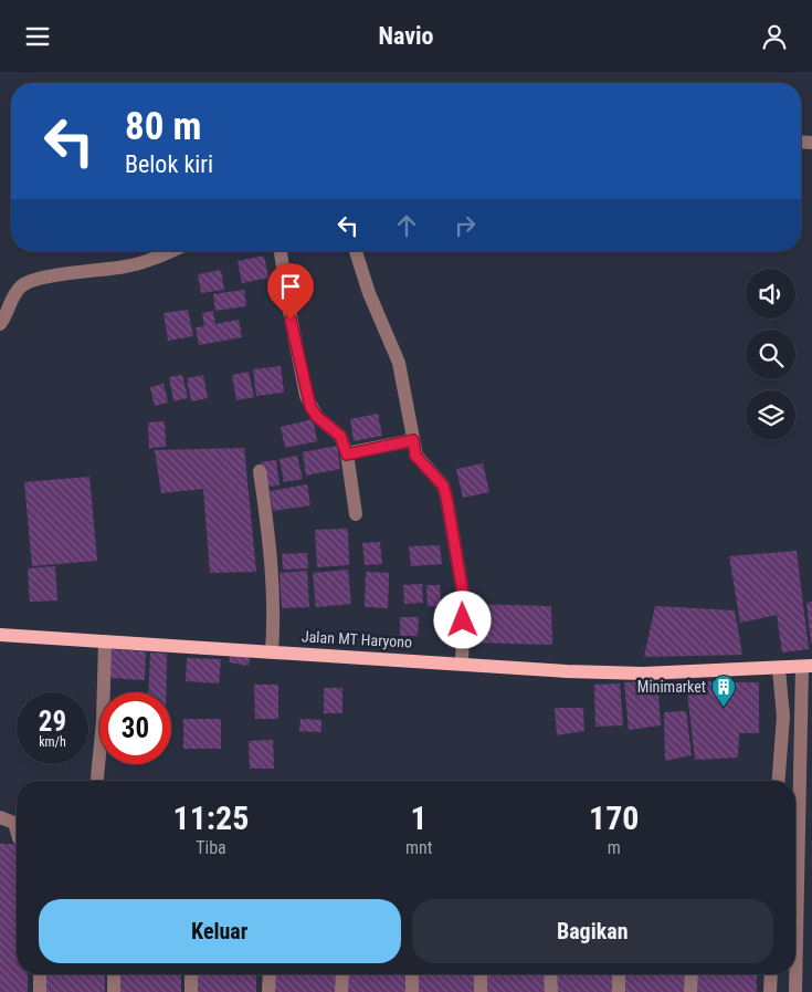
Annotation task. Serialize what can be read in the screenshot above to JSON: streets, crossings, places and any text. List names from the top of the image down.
{
  "streets": {
    "main road": ["Jalan MT Haryono"]
  },
  "places": {
    "building": ["Minimarket"]
  },
  "page": {
    "header": "Navio",
    "turn": ["80 m", "Belok kiri"],
    "speed": "29 km/h",
    "limit": "30",
    "eta": [
      "11:25",
      "Tiba",
      "1",
      "mnt",
      "170",
      "m"
    ],
    "buttons": ["Keluar", "Bagikan"]
  }
}
